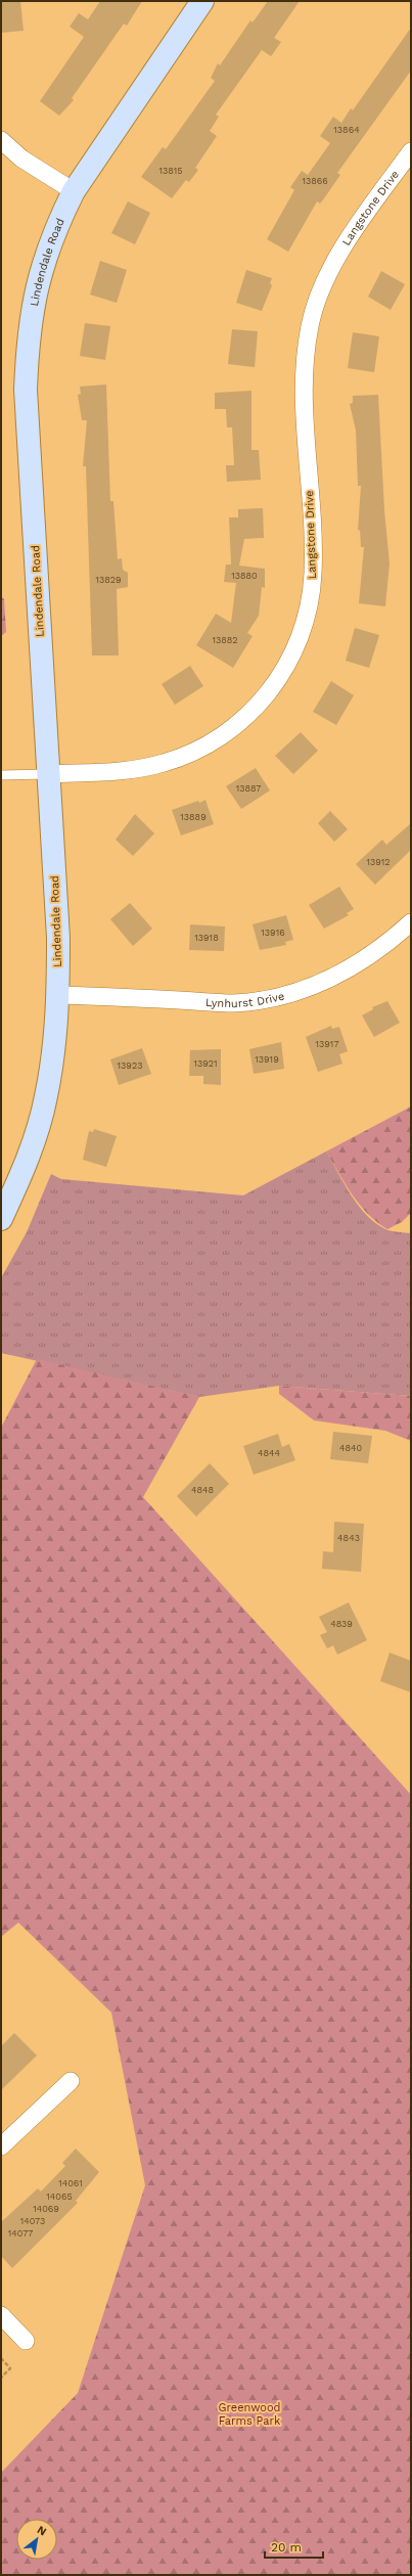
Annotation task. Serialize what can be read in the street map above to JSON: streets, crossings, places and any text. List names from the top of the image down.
{
  "streets": {
    "street": ["Langstone Drive", "Lindendale Road", "Lynhurst Drive"]
  },
  "crossings": [
    ["Langstone Drive", "Lindendale Road"],
    ["Lindendale Road", "Lynhurst Drive"]
  ],
  "parks": ["Greenwood Farms Park"],
  "house_numbers": [
    "13864",
    "13815",
    "13866",
    "13880",
    "13829",
    "13882",
    "13887",
    "13889",
    "13912",
    "13916",
    "13918",
    "13917",
    "13919",
    "13921",
    "13923",
    "4840",
    "4844",
    "4848",
    "4843",
    "4839",
    "14061",
    "14065",
    "14069",
    "14073",
    "14077"
  ],
  "scale_bar": "20 m",
  "north": "top right"
}
